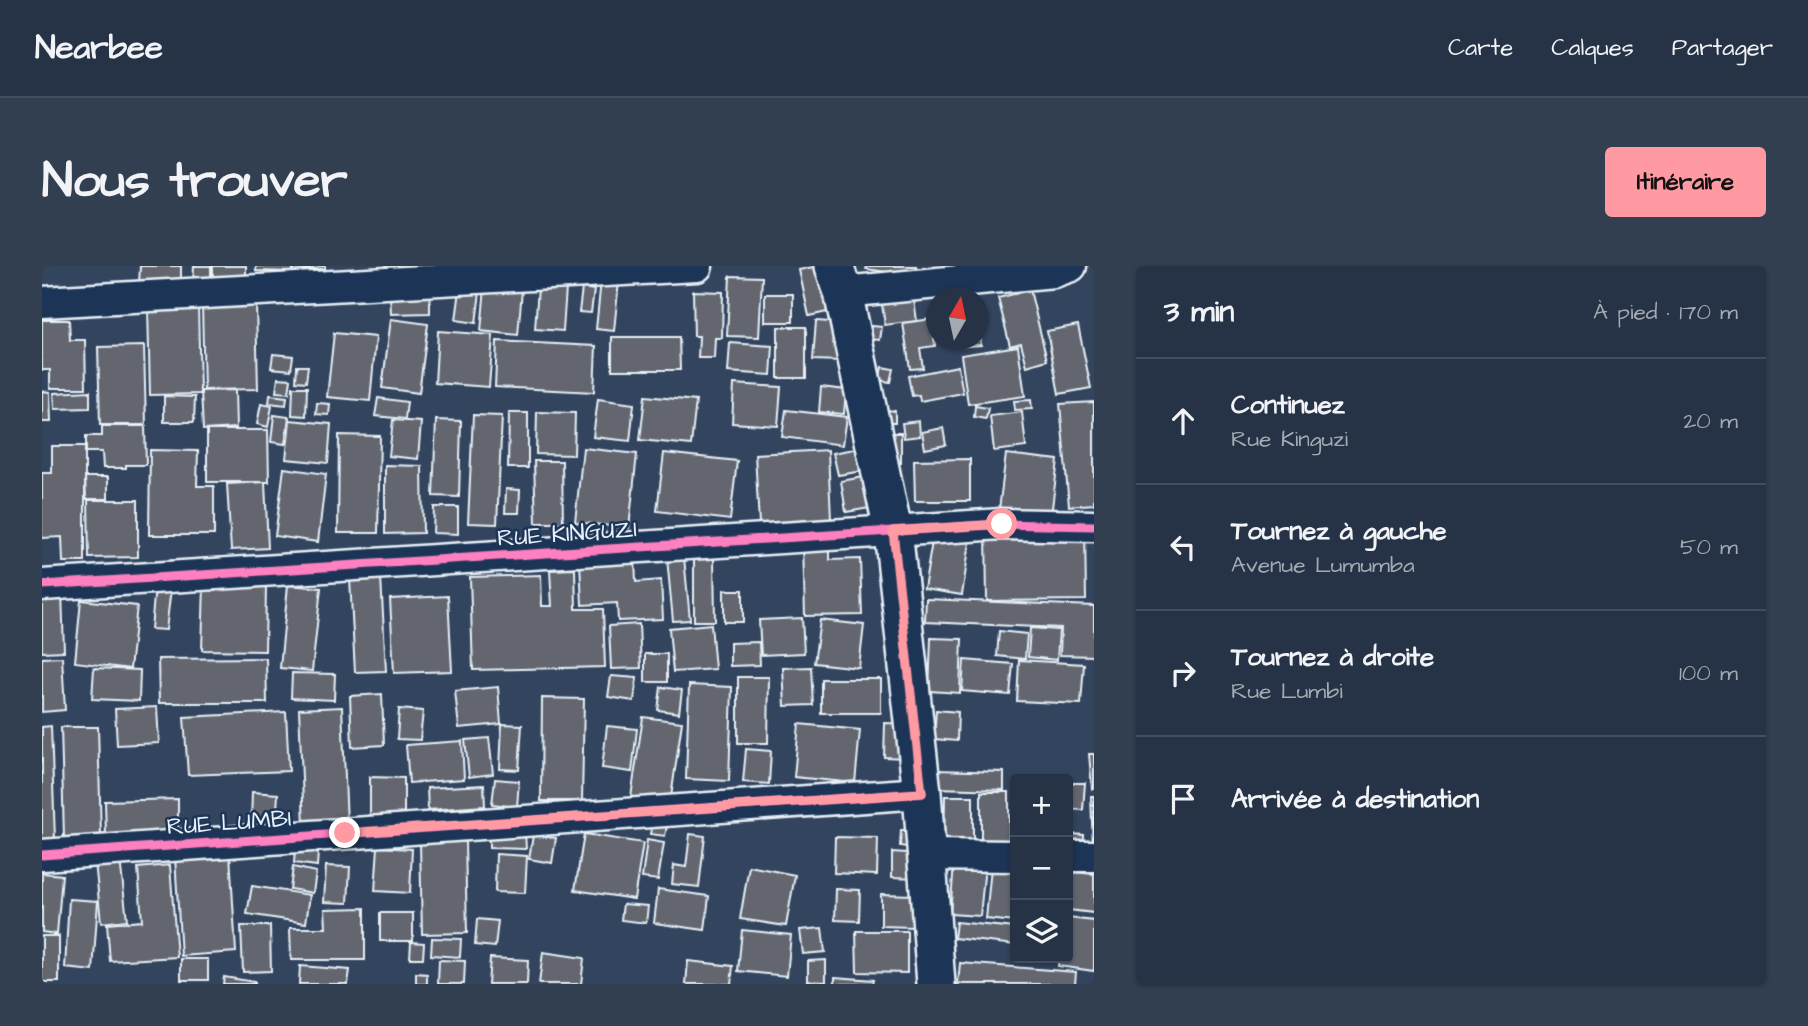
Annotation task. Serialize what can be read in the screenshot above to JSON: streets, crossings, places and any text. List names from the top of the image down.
{
  "streets": {
    "street": ["RUE KINGUZI", "RUE LUMBI"]
  },
  "north": "top",
  "page": {
    "header": "Nearbee",
    "nav": ["Carte", "Calques", "Partager"],
    "buttons": "Itinéraire",
    "title": "Nous trouver",
    "heading": ["3 min", "À pied · 170 m"],
    "list": [
      ["Continuez", "Rue Kinguzi", "20 m"],
      ["Tournez à gauche", "Avenue Lumumba", "50 m"],
      ["Tournez à droite", "Rue Lumbi", "100 m"],
      "Arrivée à destination"
    ],
    "map_buttons": ["+", "−"]
  }
}
